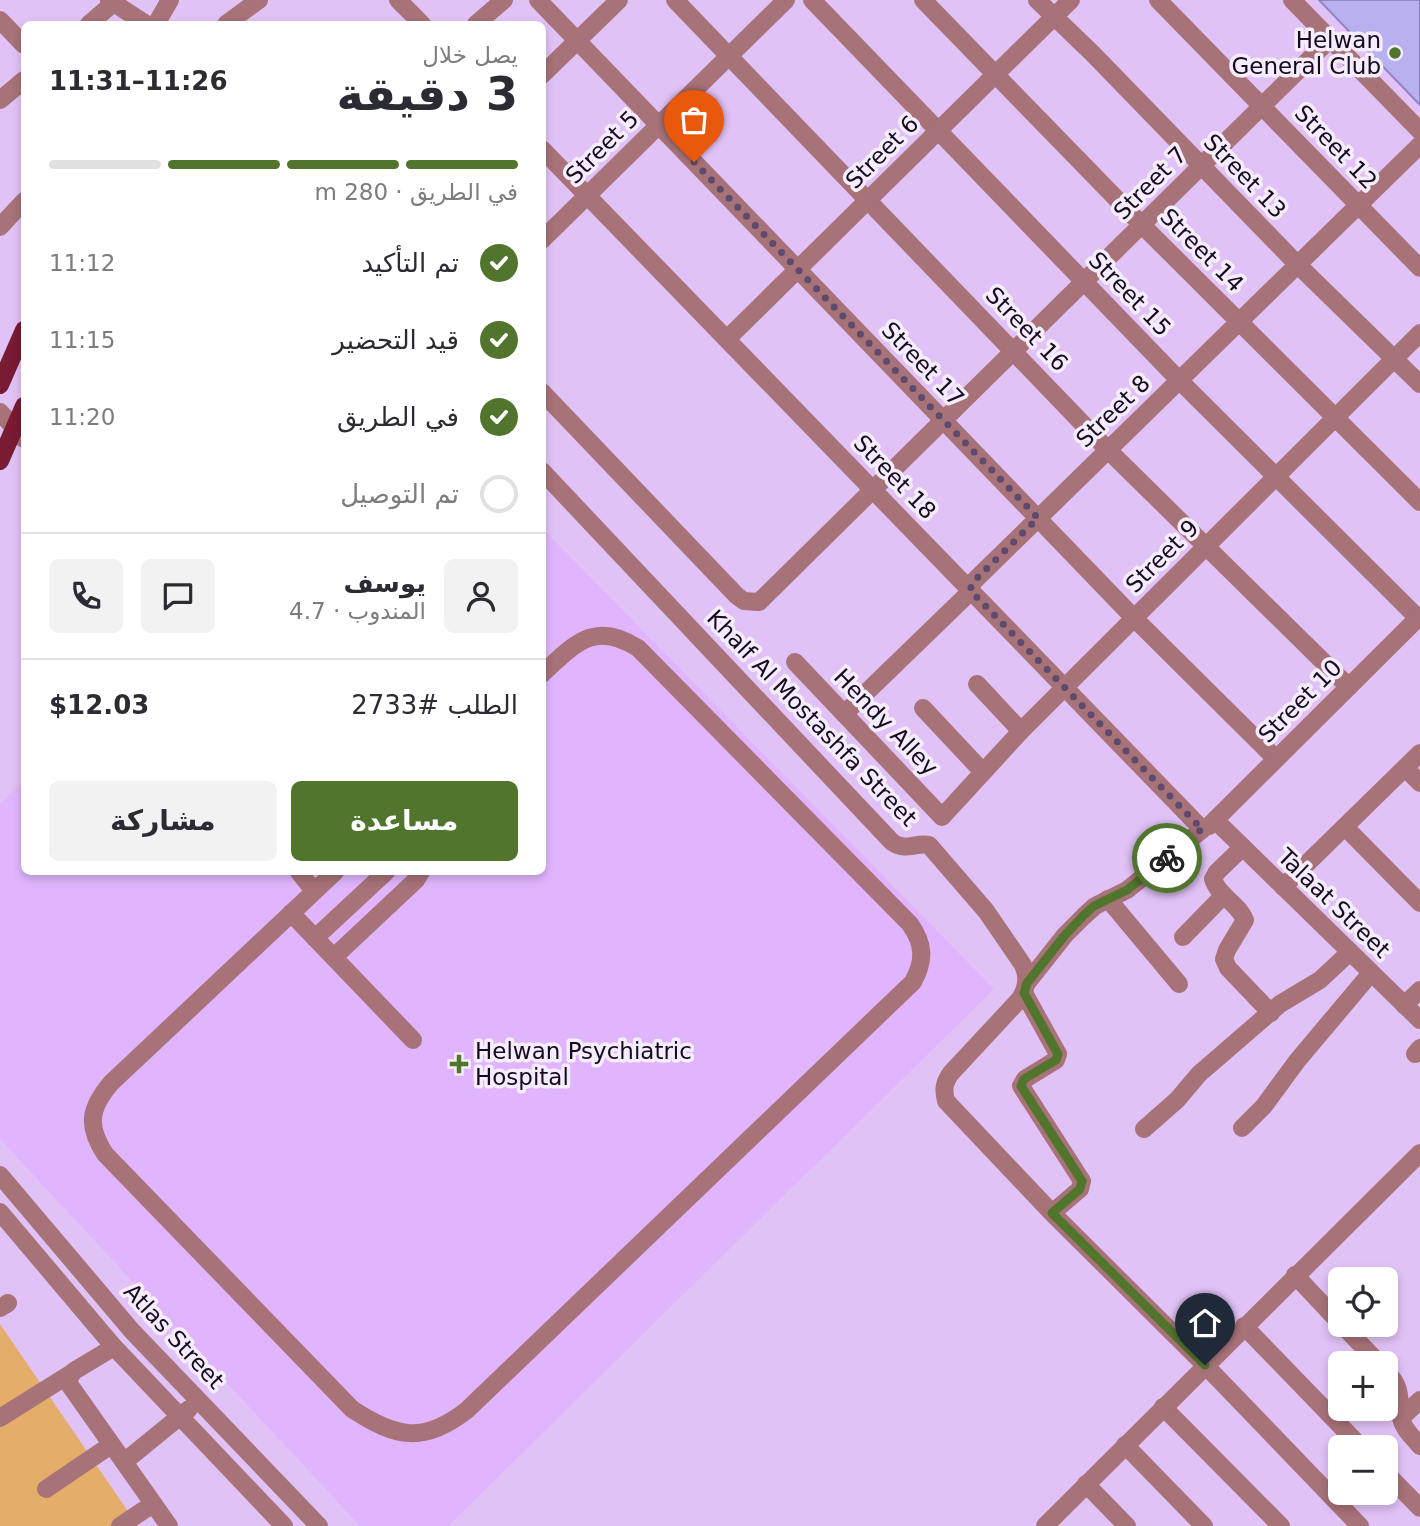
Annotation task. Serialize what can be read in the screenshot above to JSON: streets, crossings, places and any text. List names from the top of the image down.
{
  "streets": {
    "street": [
      "Street 5",
      "Street 12",
      "Street 6",
      "Street 13",
      "Street 7",
      "Street 14",
      "Street 15",
      "Street 16",
      "Street 17",
      "Street 8",
      "Street 18",
      "Street 9",
      "Street 10",
      "Khalf Al Mostashfa Street",
      "Hendy Alley",
      "Talaat Street",
      "Atlas Street"
    ]
  },
  "crossings": [
    ["Street 5", "Street 16"],
    ["Street 5", "Street 17"],
    ["Street 5", "Street 18"],
    ["Street 12", "Street 7"],
    ["Street 12", "Street 8"],
    ["Street 6", "Street 13"],
    ["Street 6", "Street 14"],
    ["Street 6", "Street 15"],
    ["Street 6", "Street 16"],
    ["Street 6", "Street 17"],
    ["Street 6", "Street 18"],
    ["Street 13", "Street 7"],
    ["Street 13", "Street 8"],
    ["Street 13", "Street 9"],
    ["Street 7", "Street 14"],
    ["Street 7", "Street 15"],
    ["Street 7", "Street 16"],
    ["Street 7", "Street 17"],
    ["Street 7", "Street 18"],
    ["Street 14", "Street 8"],
    ["Street 14", "Street 9"],
    ["Street 15", "Street 8"],
    ["Street 15", "Street 9"],
    ["Street 15", "Street 10"],
    ["Street 16", "Street 8"],
    ["Street 16", "Street 9"],
    ["Street 16", "Street 10"],
    ["Street 17", "Street 8"],
    ["Street 17", "Street 9"],
    ["Street 17", "Street 10"],
    ["Street 8", "Street 18"],
    ["Street 8", "Hendy Alley"],
    ["Street 18", "Street 9"],
    ["Street 18", "Street 10"],
    ["Street 18", "Talaat Street"],
    ["Street 9", "Hendy Alley"],
    ["Street 10", "Khalf Al Mostashfa Street"],
    ["Street 10", "Talaat Street"]
  ],
  "places": {
    "other": ["Helwan General Club"],
    "health": ["Helwan Psychiatric Hospital"]
  },
  "page": {
    "heading": ["3 دقيقة", "يصل خلال", "11:26–11:31"],
    "panel": [
      "يوسف",
      "المندوب · 4.7",
      "الطلب #2733",
      "$12.03"
    ],
    "bar": "في الطريق · 280 m",
    "list": [
      ["تم التأكيد", "11:12"],
      ["قيد التحضير", "11:15"],
      ["في الطريق", "11:20"],
      "تم التوصيل"
    ],
    "buttons": ["مساعدة", "مشاركة"],
    "map_buttons": ["+", "−"]
  }
}
